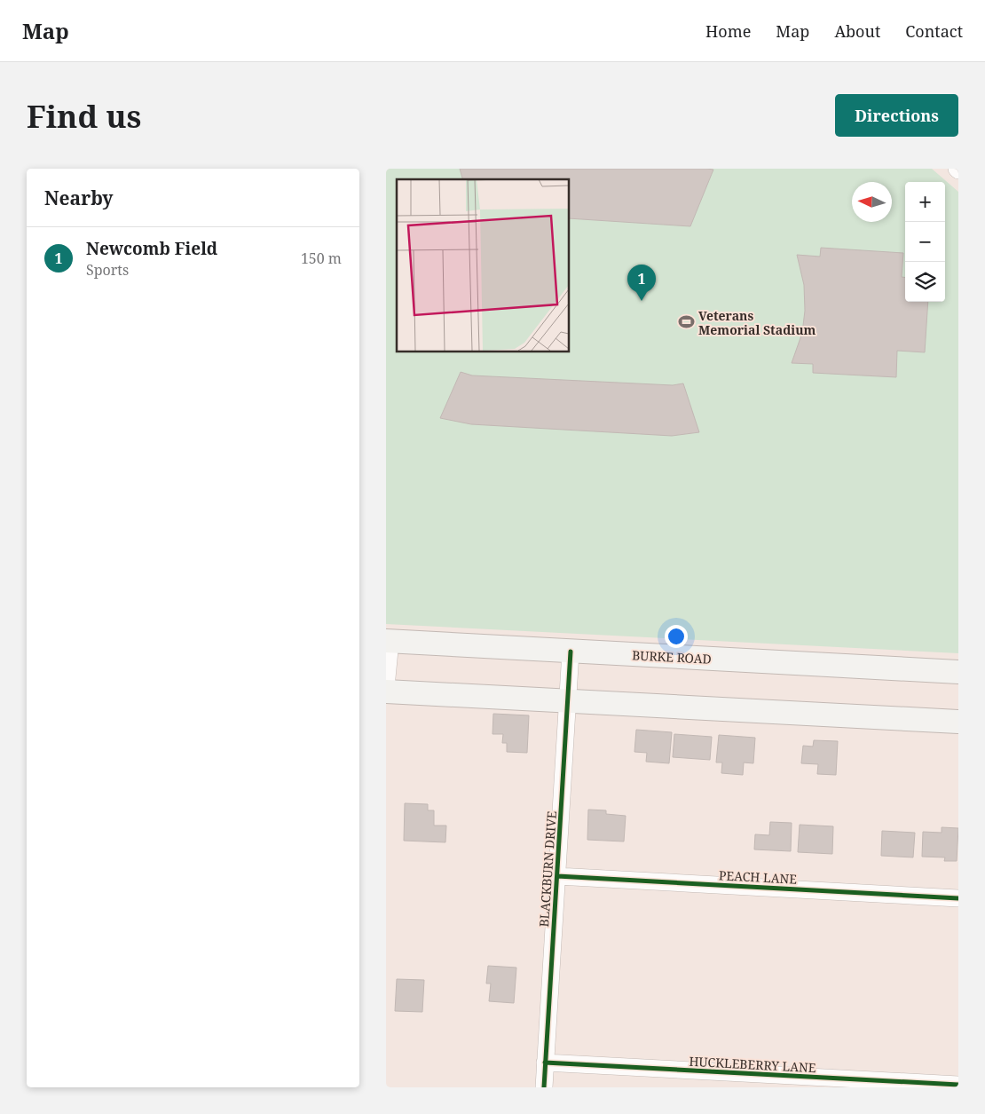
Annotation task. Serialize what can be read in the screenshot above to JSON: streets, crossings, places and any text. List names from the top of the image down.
{
  "streets": {
    "main road": ["BURKE ROAD"],
    "street": ["BLACKBURN DRIVE", "PEACH LANE", "HUCKLEBERRY LANE"]
  },
  "crossings": [
    ["BURKE ROAD", "BLACKBURN DRIVE"],
    ["BLACKBURN DRIVE", "PEACH LANE"],
    ["BLACKBURN DRIVE", "HUCKLEBERRY LANE"]
  ],
  "places": {
    "sports": ["Veterans Memorial Stadium"]
  },
  "north": "left",
  "page": {
    "header": "Map",
    "nav": [
      "Home",
      "Map",
      "About",
      "Contact"
    ],
    "buttons": "Directions",
    "title": "Find us",
    "heading": "Nearby",
    "map_buttons": ["+", "−"],
    "list": [
      {
        "mark": "1",
        "name": "Newcomb Field",
        "note": "Sports",
        "value": "150 m"
      }
    ],
    "pins": "1"
  }
}
